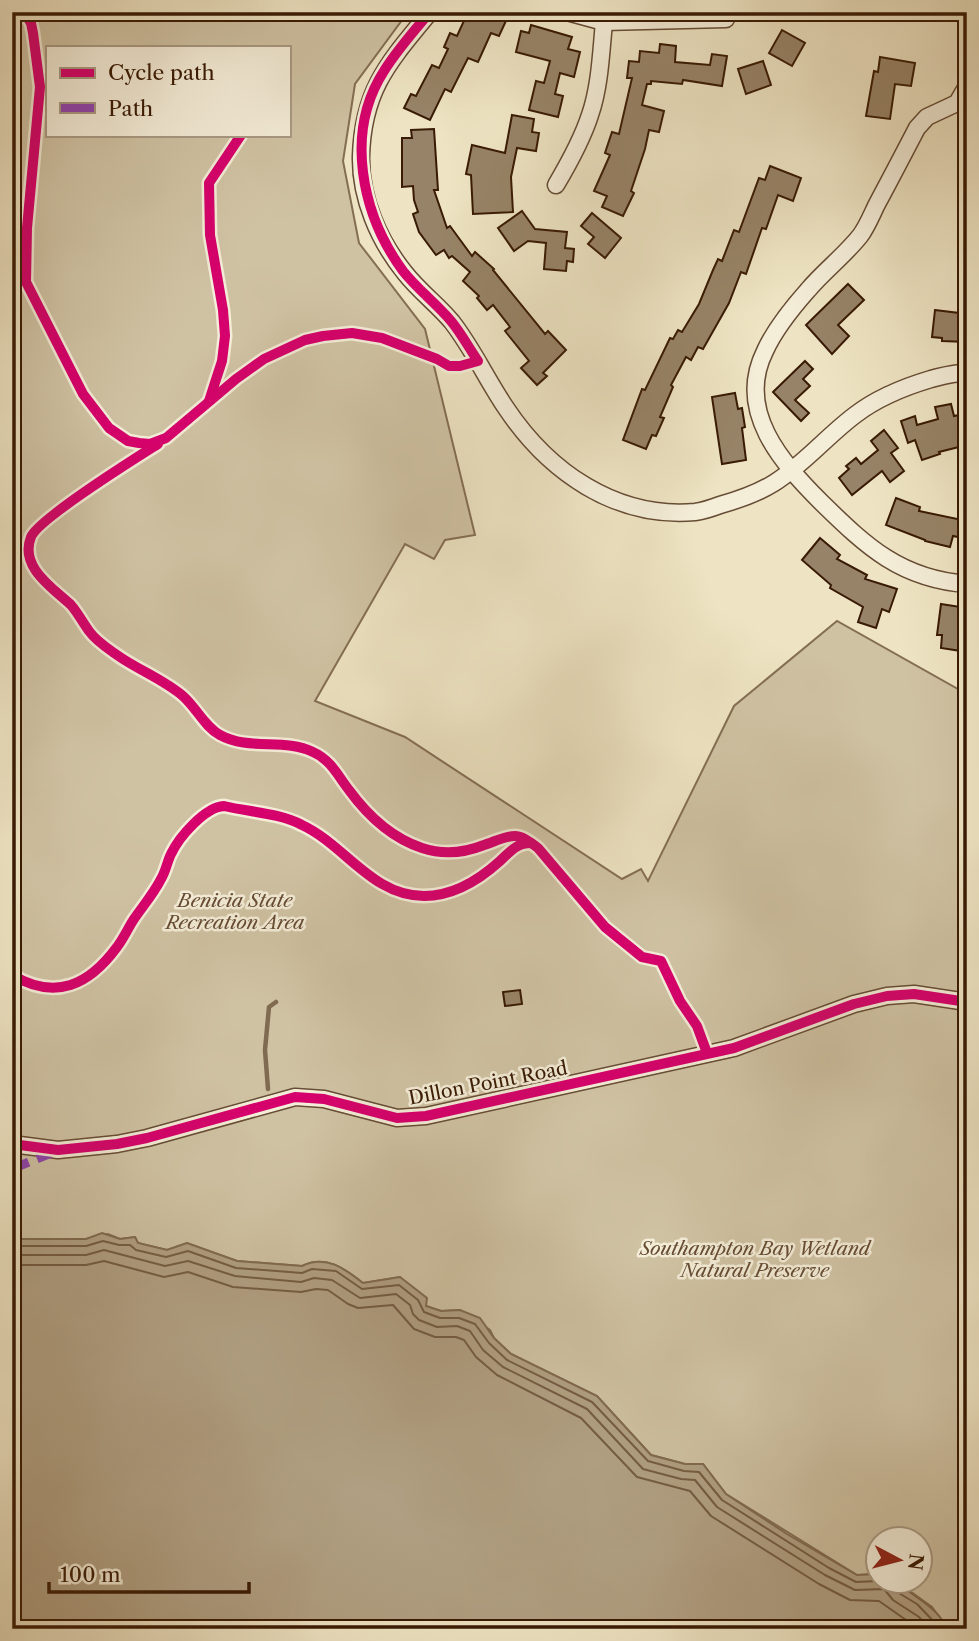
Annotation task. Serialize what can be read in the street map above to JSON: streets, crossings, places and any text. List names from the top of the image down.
{
  "streets": {
    "street": ["Dillon Point Road"]
  },
  "parks": ["Benicia State Recreation Area", "Southampton Bay Wetland Natural Preserve"],
  "legend": ["Cycle path", "Path"],
  "scale_bar": "100 m",
  "north": "right"
}
